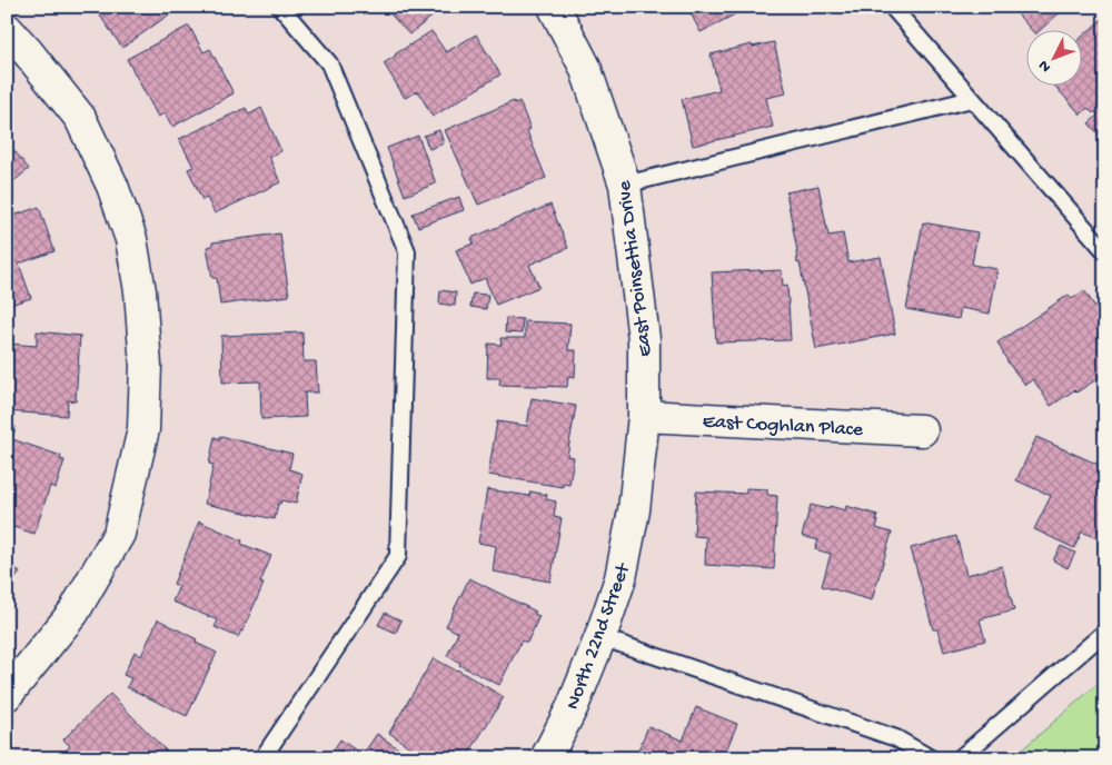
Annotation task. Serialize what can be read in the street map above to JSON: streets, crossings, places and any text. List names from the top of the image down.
{
  "streets": {
    "street": ["East Poinsettia Drive", "East Coghlan Place", "North 22nd Street"]
  },
  "crossings": [
    ["East Poinsettia Drive", "East Coghlan Place"],
    ["East Poinsettia Drive", "North 22nd Street"]
  ],
  "north": "bottom left"
}
